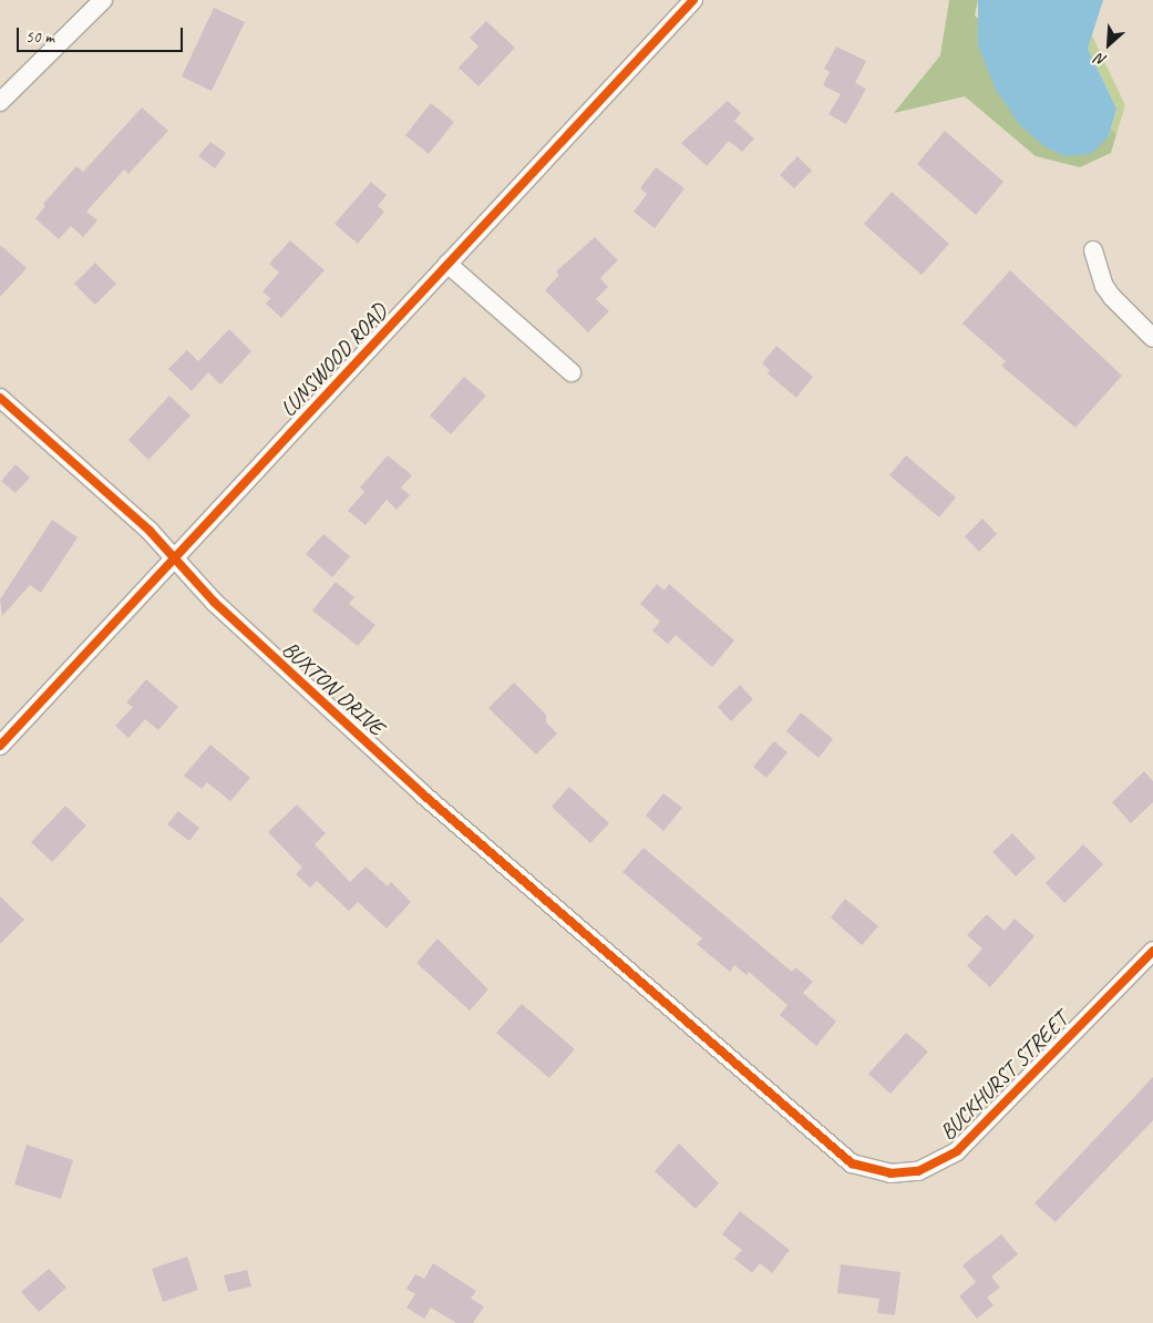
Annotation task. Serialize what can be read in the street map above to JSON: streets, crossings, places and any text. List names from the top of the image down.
{
  "streets": {
    "street": ["LUNSWOOD ROAD", "BUXTON DRIVE", "BUCKHURST STREET"]
  },
  "crossings": [
    ["LUNSWOOD ROAD", "BUXTON DRIVE"],
    ["BUXTON DRIVE", "BUCKHURST STREET"]
  ],
  "scale_bar": "50 m",
  "north": "bottom left"
}
